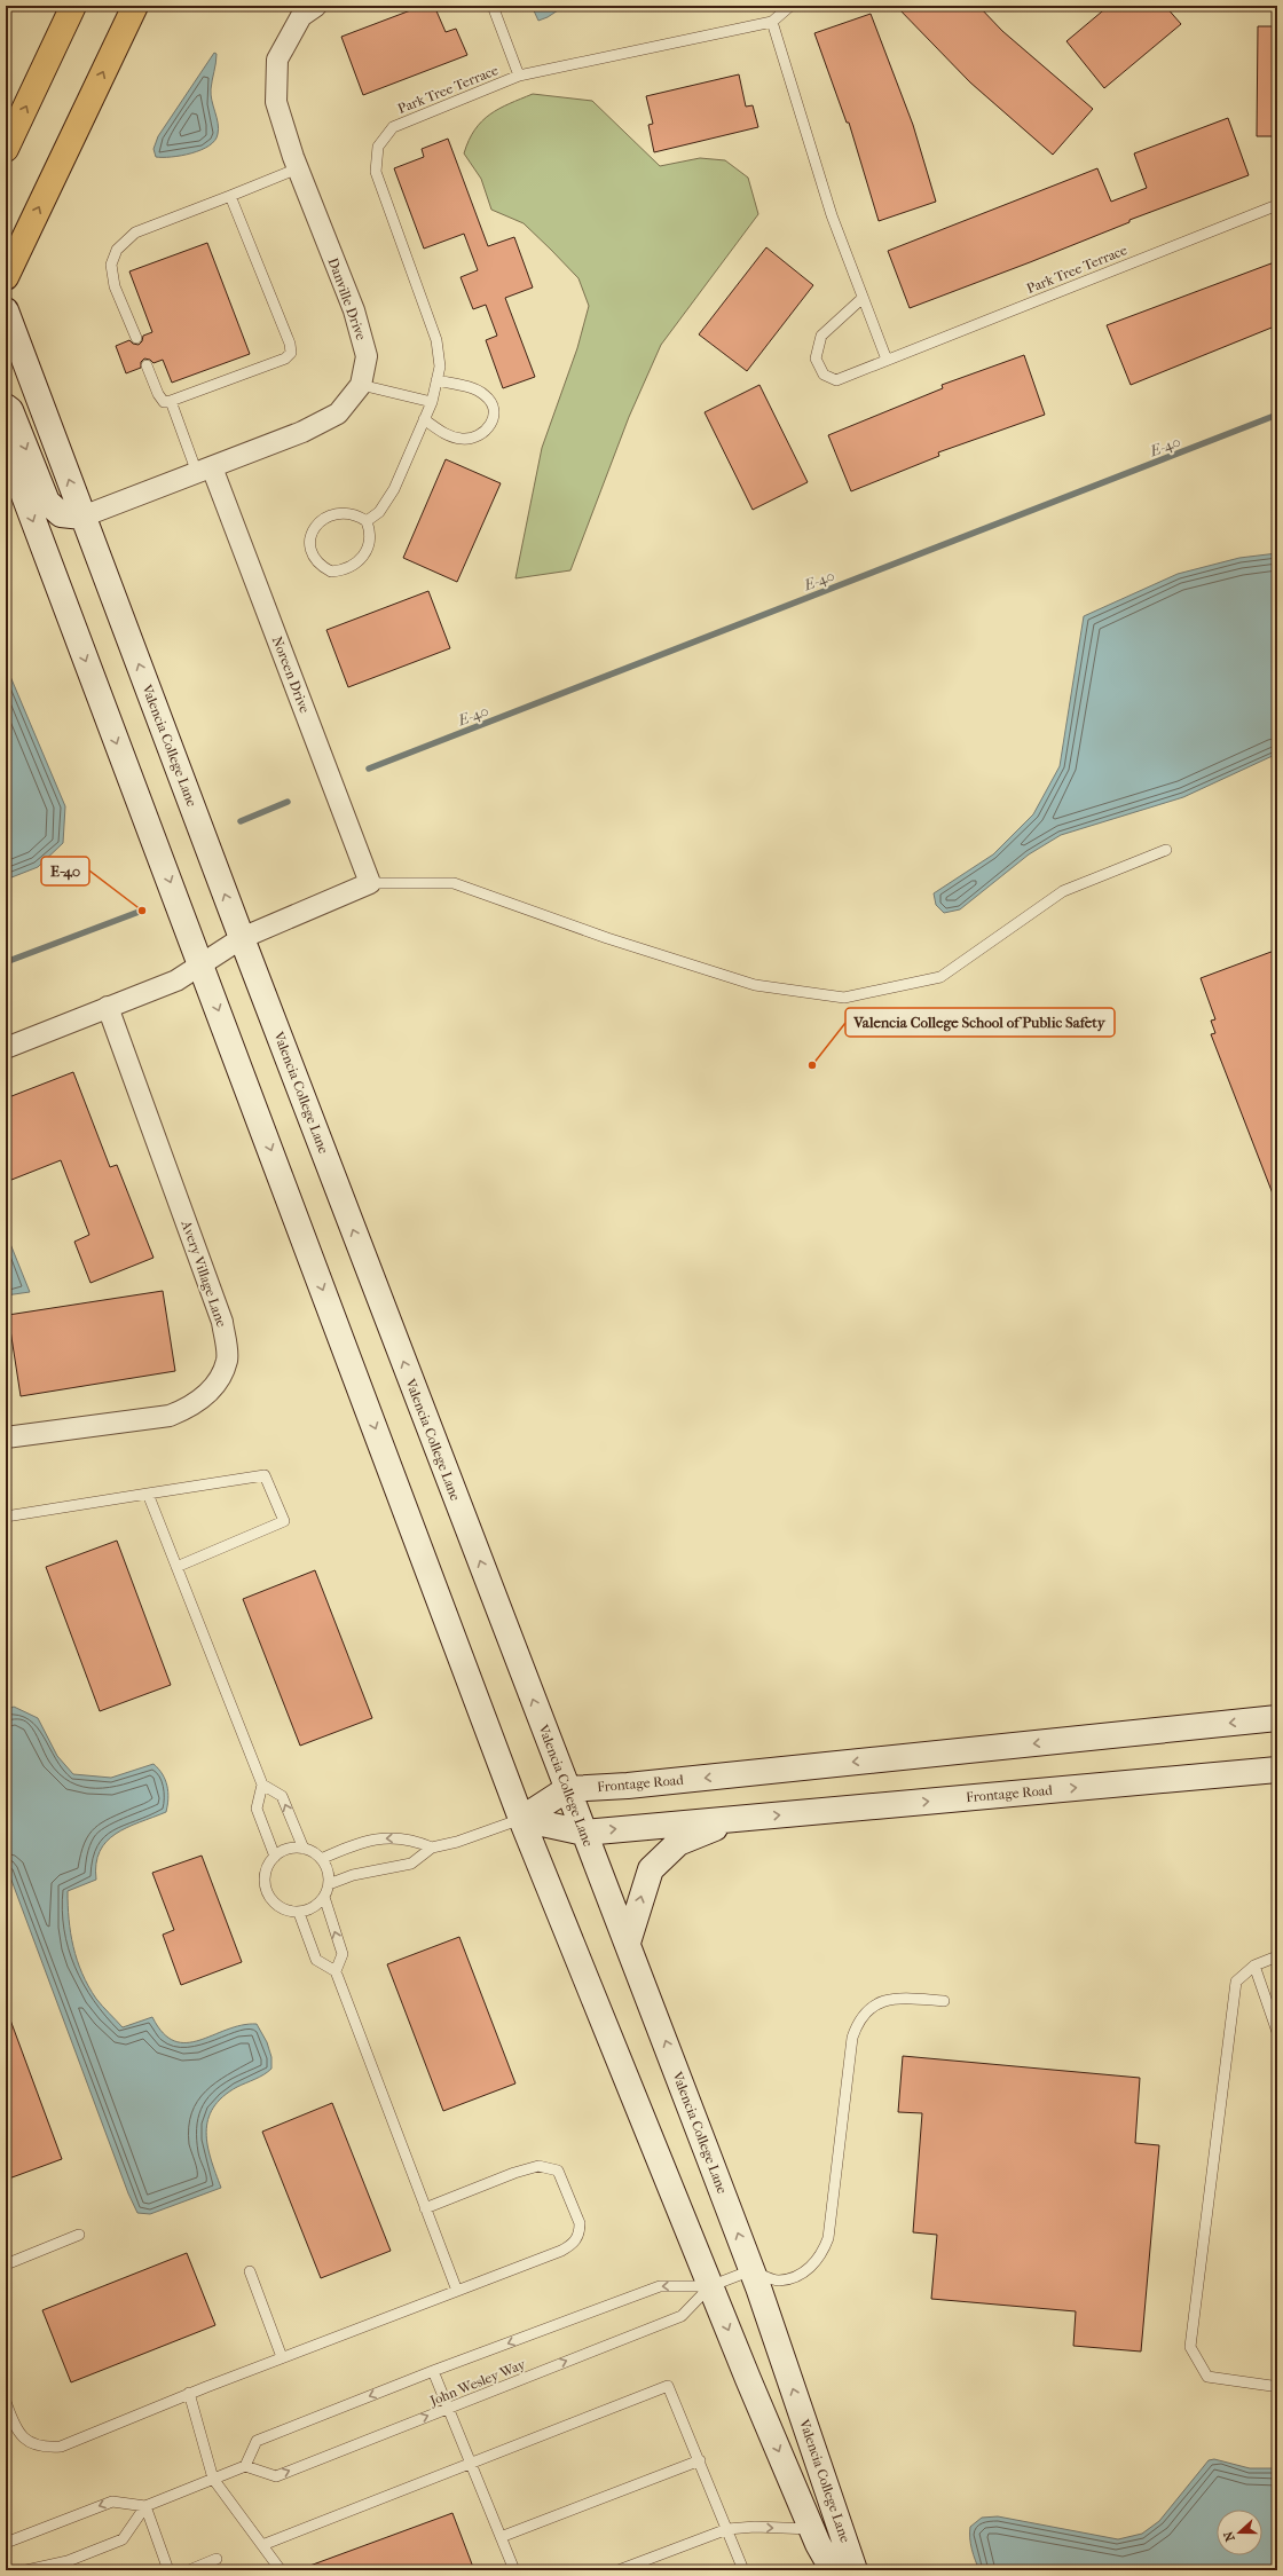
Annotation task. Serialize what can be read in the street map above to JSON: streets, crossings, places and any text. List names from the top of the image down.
{
  "streets": {
    "street": [
      "Danville Drive",
      "Noreen Drive",
      "Valencia College Lane",
      "Avery Village Lane",
      "Frontage Road"
    ],
    "lane": ["Park Tree Terrace", "John Wesley Way"]
  },
  "crossings": [
    ["Danville Drive", "Noreen Drive"],
    ["Danville Drive", "Valencia College Lane"],
    ["Valencia College Lane", "Frontage Road"],
    ["Valencia College Lane", "John Wesley Way"]
  ],
  "water": ["E-40"],
  "places": ["E-40", "Valencia College School of Public Safety"],
  "north": "left"
}
